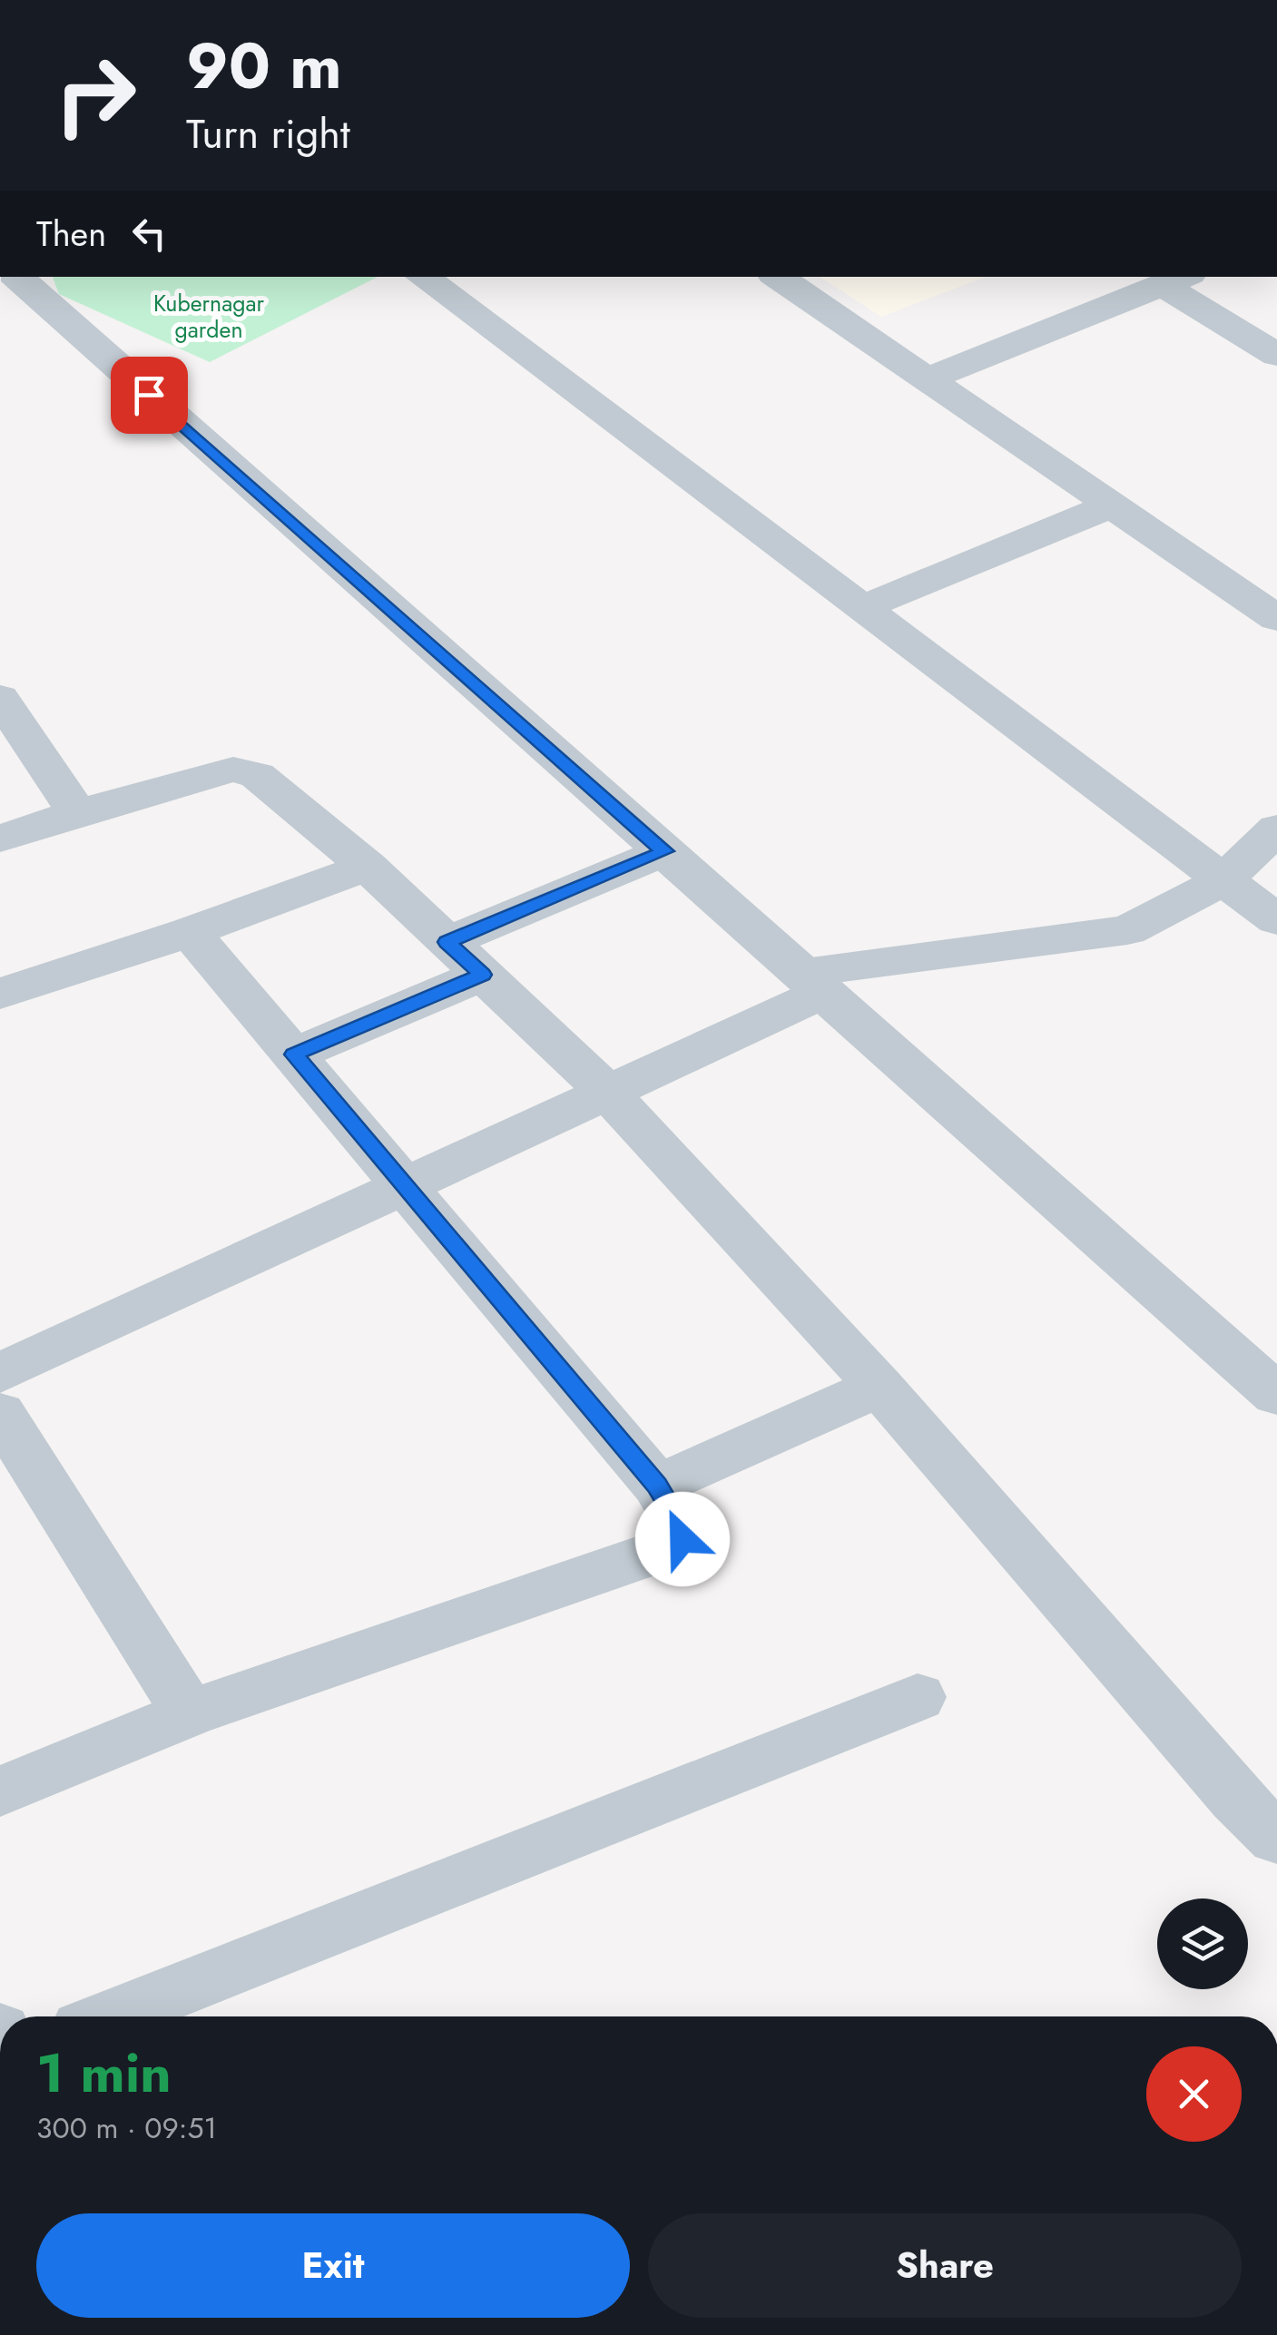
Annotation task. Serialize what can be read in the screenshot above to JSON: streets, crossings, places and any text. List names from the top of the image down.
{
  "parks": ["Kubernagar garden"],
  "page": {
    "turn": ["90 m", "Turn right"],
    "then": "Then",
    "heading": ["1 min", "300 m · 09:51"],
    "buttons": ["Exit", "Share"]
  }
}
